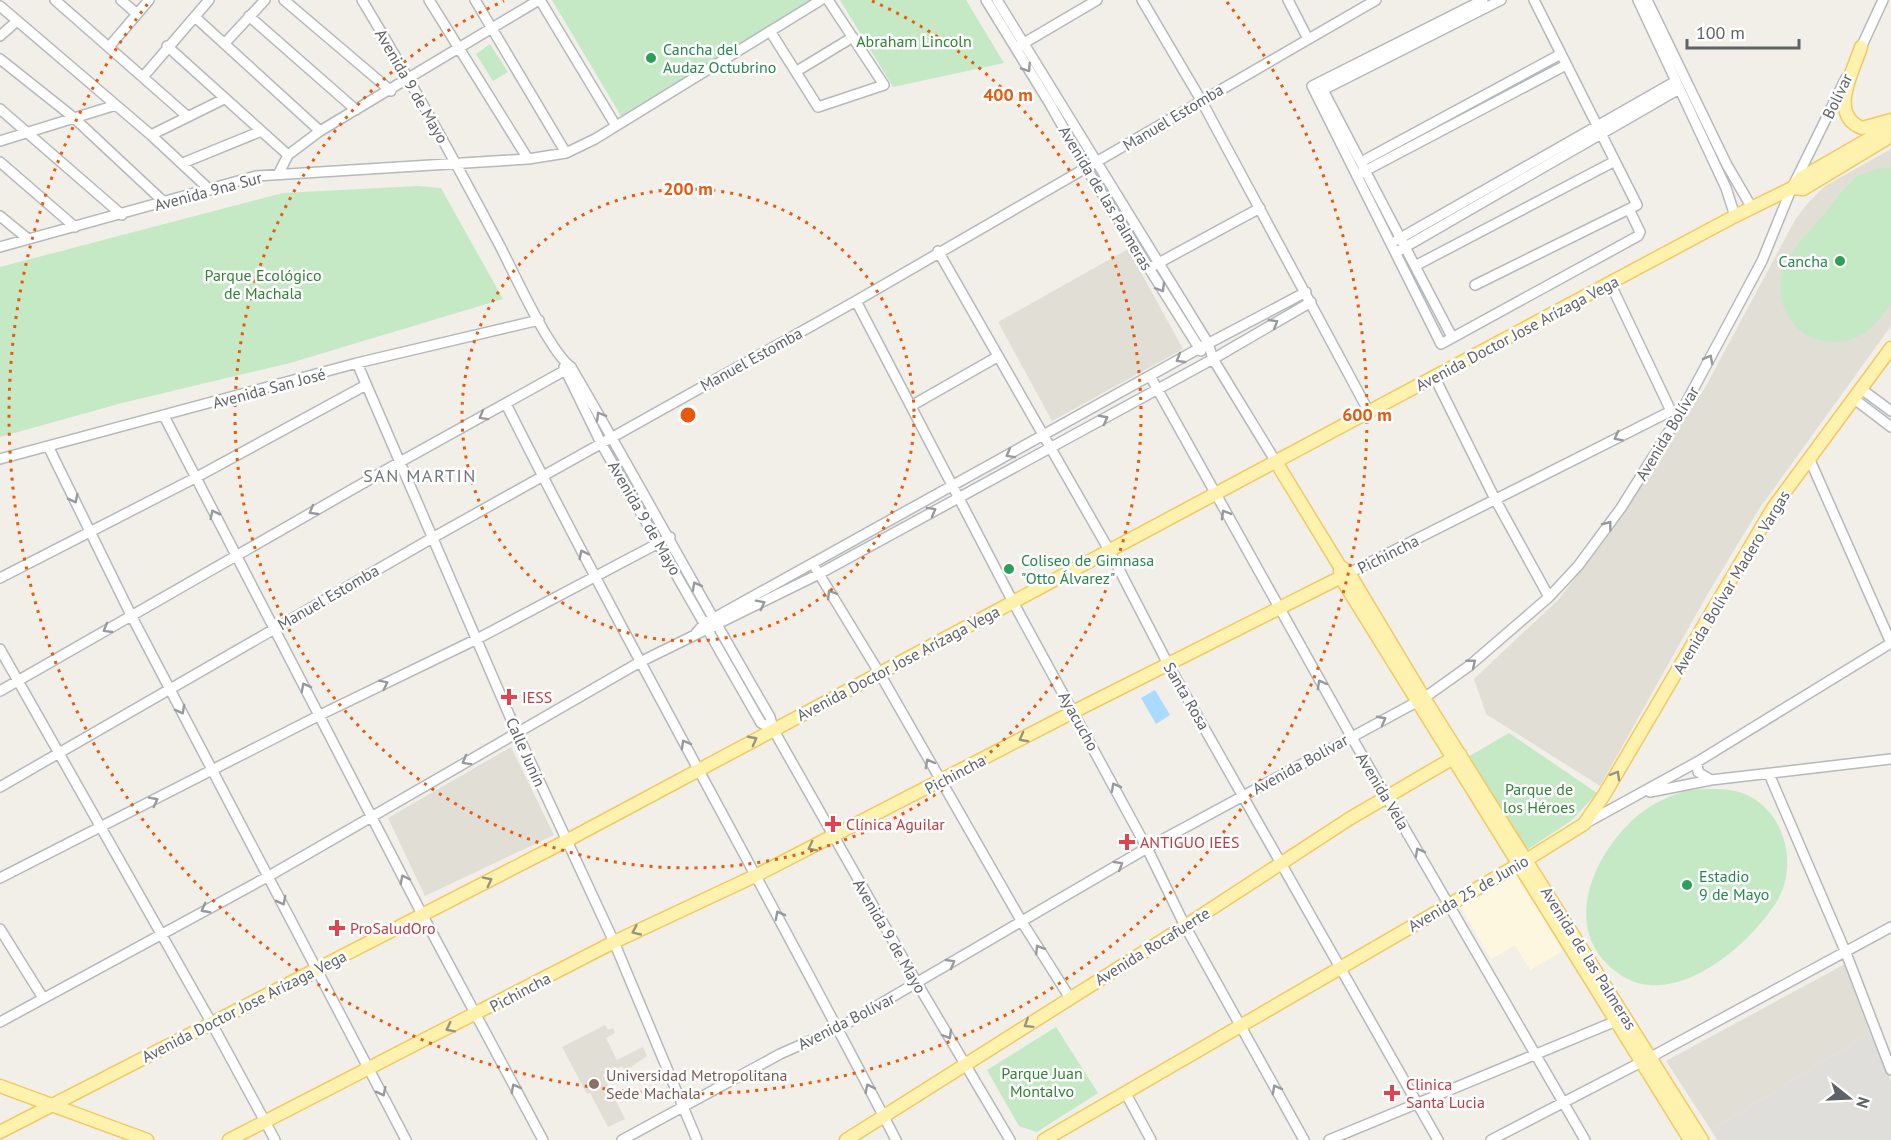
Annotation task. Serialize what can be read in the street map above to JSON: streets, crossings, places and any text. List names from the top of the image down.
{
  "streets": {
    "main road": [
      "Avenida de las Palmeras",
      "Avenida Doctor Jose Arízaga Vega",
      "Pichincha",
      "Avenida Bolívar Madero Vargas",
      "Avenida 25 de Junio",
      "Avenida Rocafuerte"
    ],
    "street": [
      "Avenida 9 de Mayo",
      "Bolívar",
      "Manuel Estomba",
      "Avenida 9na Sur",
      "Avenida San José",
      "Avenida Bolívar",
      "Santa Rosa",
      "Ayacucho",
      "Calle Junín",
      "Avenida Vela"
    ]
  },
  "crossings": [
    ["Avenida 9 de Mayo", "Manuel Estomba"],
    ["Avenida 9 de Mayo", "Avenida 9na Sur"],
    ["Avenida 9 de Mayo", "Avenida Doctor Jose Arízaga Vega"],
    ["Avenida 9 de Mayo", "Avenida San José"],
    ["Avenida 9 de Mayo", "Avenida Bolívar"],
    ["Avenida 9 de Mayo", "Pichincha"],
    ["Avenida 9 de Mayo", "Avenida Rocafuerte"],
    ["Bolívar", "Avenida Doctor Jose Arízaga Vega"],
    ["Bolívar", "Avenida Bolívar"],
    ["Manuel Estomba", "Avenida de las Palmeras"],
    ["Manuel Estomba", "Santa Rosa"],
    ["Manuel Estomba", "Ayacucho"],
    ["Manuel Estomba", "Calle Junín"],
    ["Avenida de las Palmeras", "Avenida Doctor Jose Arízaga Vega"],
    ["Avenida de las Palmeras", "Avenida Bolívar"],
    ["Avenida de las Palmeras", "Pichincha"],
    ["Avenida de las Palmeras", "Avenida 25 de Junio"],
    ["Avenida de las Palmeras", "Avenida Rocafuerte"],
    ["Avenida Doctor Jose Arízaga Vega", "Avenida Bolívar"],
    ["Avenida Doctor Jose Arízaga Vega", "Santa Rosa"],
    ["Avenida Doctor Jose Arízaga Vega", "Ayacucho"],
    ["Avenida Doctor Jose Arízaga Vega", "Calle Junín"],
    ["Avenida Doctor Jose Arízaga Vega", "Avenida Vela"],
    ["Avenida San José", "Calle Junín"],
    ["Avenida Bolívar", "Pichincha"],
    ["Avenida Bolívar", "Santa Rosa"],
    ["Avenida Bolívar", "Ayacucho"],
    ["Avenida Bolívar", "Calle Junín"],
    ["Avenida Bolívar", "Avenida Vela"],
    ["Pichincha", "Santa Rosa"],
    ["Pichincha", "Ayacucho"],
    ["Pichincha", "Calle Junín"],
    ["Pichincha", "Avenida Vela"],
    ["Avenida Bolívar Madero Vargas", "Avenida 25 de Junio"],
    ["Santa Rosa", "Avenida 25 de Junio"],
    ["Santa Rosa", "Avenida Rocafuerte"],
    ["Ayacucho", "Avenida 25 de Junio"],
    ["Ayacucho", "Avenida Rocafuerte"],
    ["Avenida Vela", "Avenida 25 de Junio"],
    ["Avenida Vela", "Avenida Rocafuerte"]
  ],
  "one_way": [
    "Avenida Bolívar",
    "Pichincha",
    "Avenida Bolívar Madero Vargas",
    "Avenida Vela"
  ],
  "districts": ["SAN MARTIN"],
  "parks": [
    "Abraham Lincoln",
    "Parque Ecológico de Machala",
    "Parque de los Héroes",
    "Parque Juan Montalvo"
  ],
  "places": {
    "other": [
      "Cancha del Audaz Octubrino",
      "Cancha",
      "Coliseo de Gimnasa \"Otto Álvarez\"",
      "Estadio 9 de Mayo",
      "Universidad Metropolitana Sede Machala"
    ],
    "health": [
      "IESS",
      "Clínica Aguilar",
      "ANTIGUO IEES",
      "ProSaludOro",
      "Clinica Santa Lucia"
    ]
  },
  "scale_bar": "100 m",
  "north": "right",
  "rings": ["400 m", "200 m", "600 m"]
}
